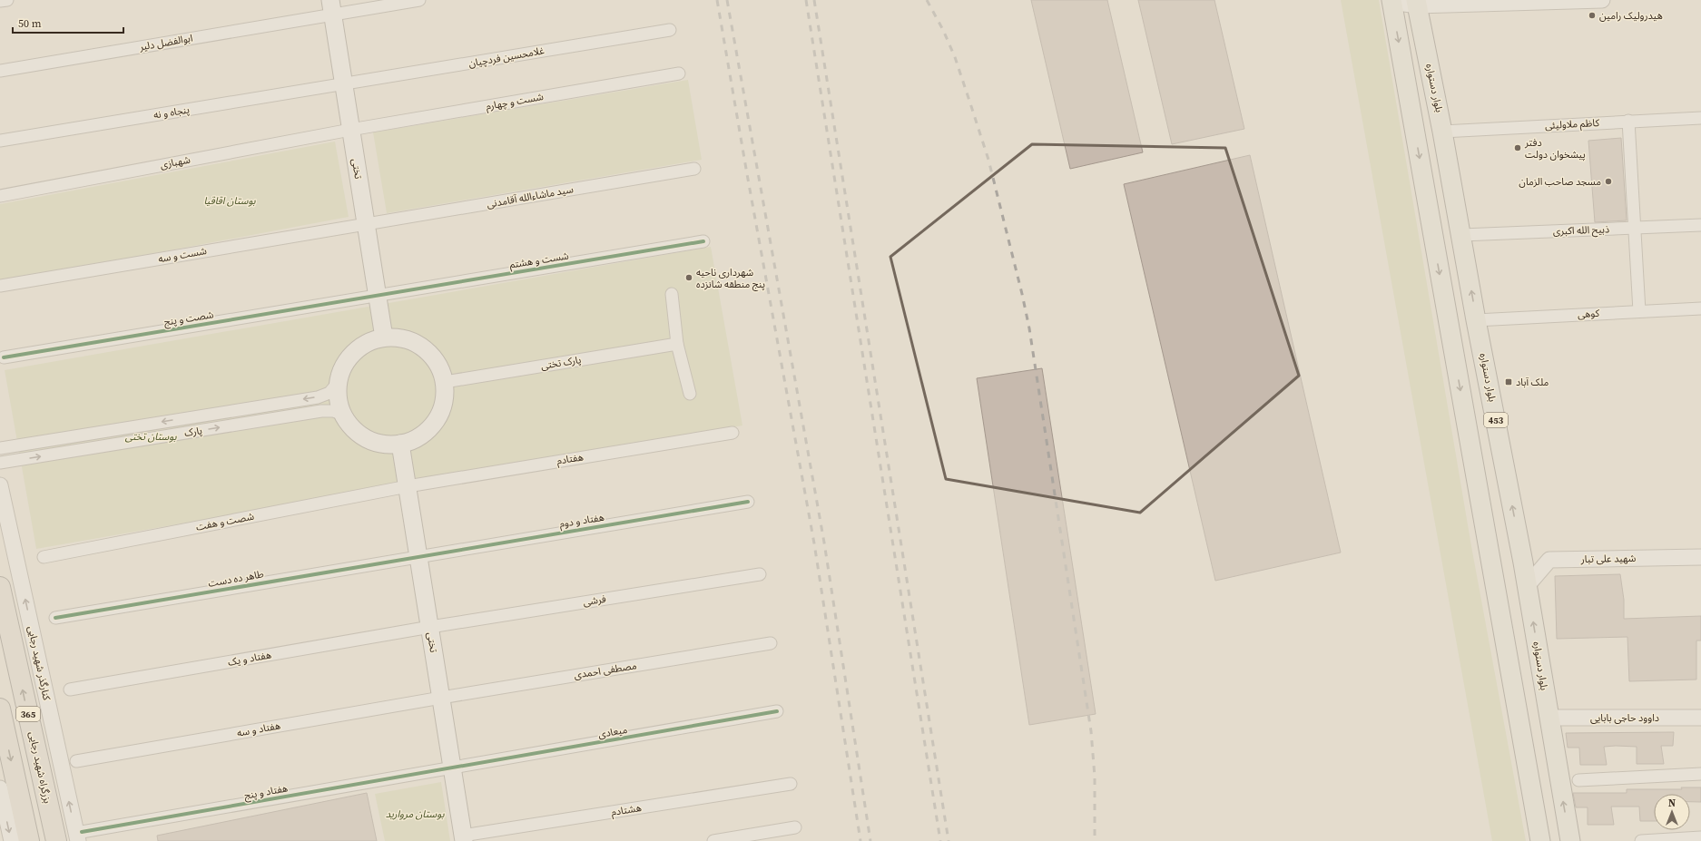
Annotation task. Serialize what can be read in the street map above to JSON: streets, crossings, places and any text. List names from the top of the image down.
{
  "streets": {
    "highway": ["365", "بزرگراه شهید رجایی"],
    "main road": ["بلوار دستواره", "تختی", "453"],
    "street": [
      "ابوالفضل دلیر",
      "غلامحسین فردچیان",
      "شست و چهارم",
      "پنجاه و نه",
      "کاظم ملاولیئی",
      "شهبازی",
      "سید ماشاءالله آقامدنی",
      "ذبیح الله اکبری",
      "شست و سه",
      "شست و هشتم",
      "کوهی",
      "شصت و پنج",
      "پارک تختی",
      "پارک",
      "هفتادم",
      "هفتاد و دوم",
      "شصت و هفت",
      "شهید علی تبار",
      "طاهر ده دست",
      "فرشی",
      "هفتاد و یک",
      "کنارگذر شهید رجایی",
      "مصطفی احمدی",
      "داوود حاجی بابایی",
      "هفتاد و سه",
      "میعادی",
      "هفتاد و پنج",
      "هشتادم"
    ]
  },
  "crossings": [
    ["ابوالفضل دلیر", "تختی"],
    ["غلامحسین فردچیان", "پنجاه و نه"],
    ["غلامحسین فردچیان", "تختی"],
    ["بلوار دستواره", "کاظم ملاولیئی"],
    ["بلوار دستواره", "ذبیح الله اکبری"],
    ["بلوار دستواره", "کوهی"],
    ["بلوار دستواره", "شهید علی تبار"],
    ["بلوار دستواره", "داوود حاجی بابایی"],
    ["شست و چهارم", "شهبازی"],
    ["شست و چهارم", "تختی"],
    ["پنجاه و نه", "تختی"],
    ["شهبازی", "تختی"],
    ["تختی", "سید ماشاءالله آقامدنی"],
    ["تختی", "شست و سه"],
    ["تختی", "شست و هشتم"],
    ["تختی", "شصت و پنج"],
    ["تختی", "پارک تختی"],
    ["تختی", "پارک"],
    ["تختی", "هفتادم"],
    ["تختی", "هفتاد و دوم"],
    ["تختی", "شصت و هفت"],
    ["تختی", "طاهر ده دست"],
    ["تختی", "فرشی"],
    ["تختی", "هفتاد و یک"],
    ["تختی", "مصطفی احمدی"],
    ["تختی", "هفتاد و سه"],
    ["تختی", "میعادی"],
    ["تختی", "هفتاد و پنج"],
    ["تختی", "هشتادم"],
    ["سید ماشاءالله آقامدنی", "شست و سه"],
    ["شست و هشتم", "شصت و پنج"],
    ["پارک تختی", "پارک"],
    ["هفتادم", "شصت و هفت"],
    ["هفتاد و دوم", "طاهر ده دست"],
    ["فرشی", "هفتاد و یک"],
    ["کنارگذر شهید رجایی", "هفتاد و پنج"],
    ["مصطفی احمدی", "هفتاد و سه"],
    ["میعادی", "هفتاد و پنج"]
  ],
  "one_way": ["کنارگذر شهید رجایی"],
  "parks": ["بوستان اقاقیا", "بوستان تختی", "بوستان مروارید"],
  "places": {
    "other": [
      "هیدرولیک رامین",
      "دفتر پیشخوان دولت",
      "مسجد صاحب الزمان",
      "شهرداری ناحیه پنج منطقه شانزده"
    ],
    "transit": ["ملک آباد"]
  },
  "scale_bar": "50 m",
  "north": "top"
}
